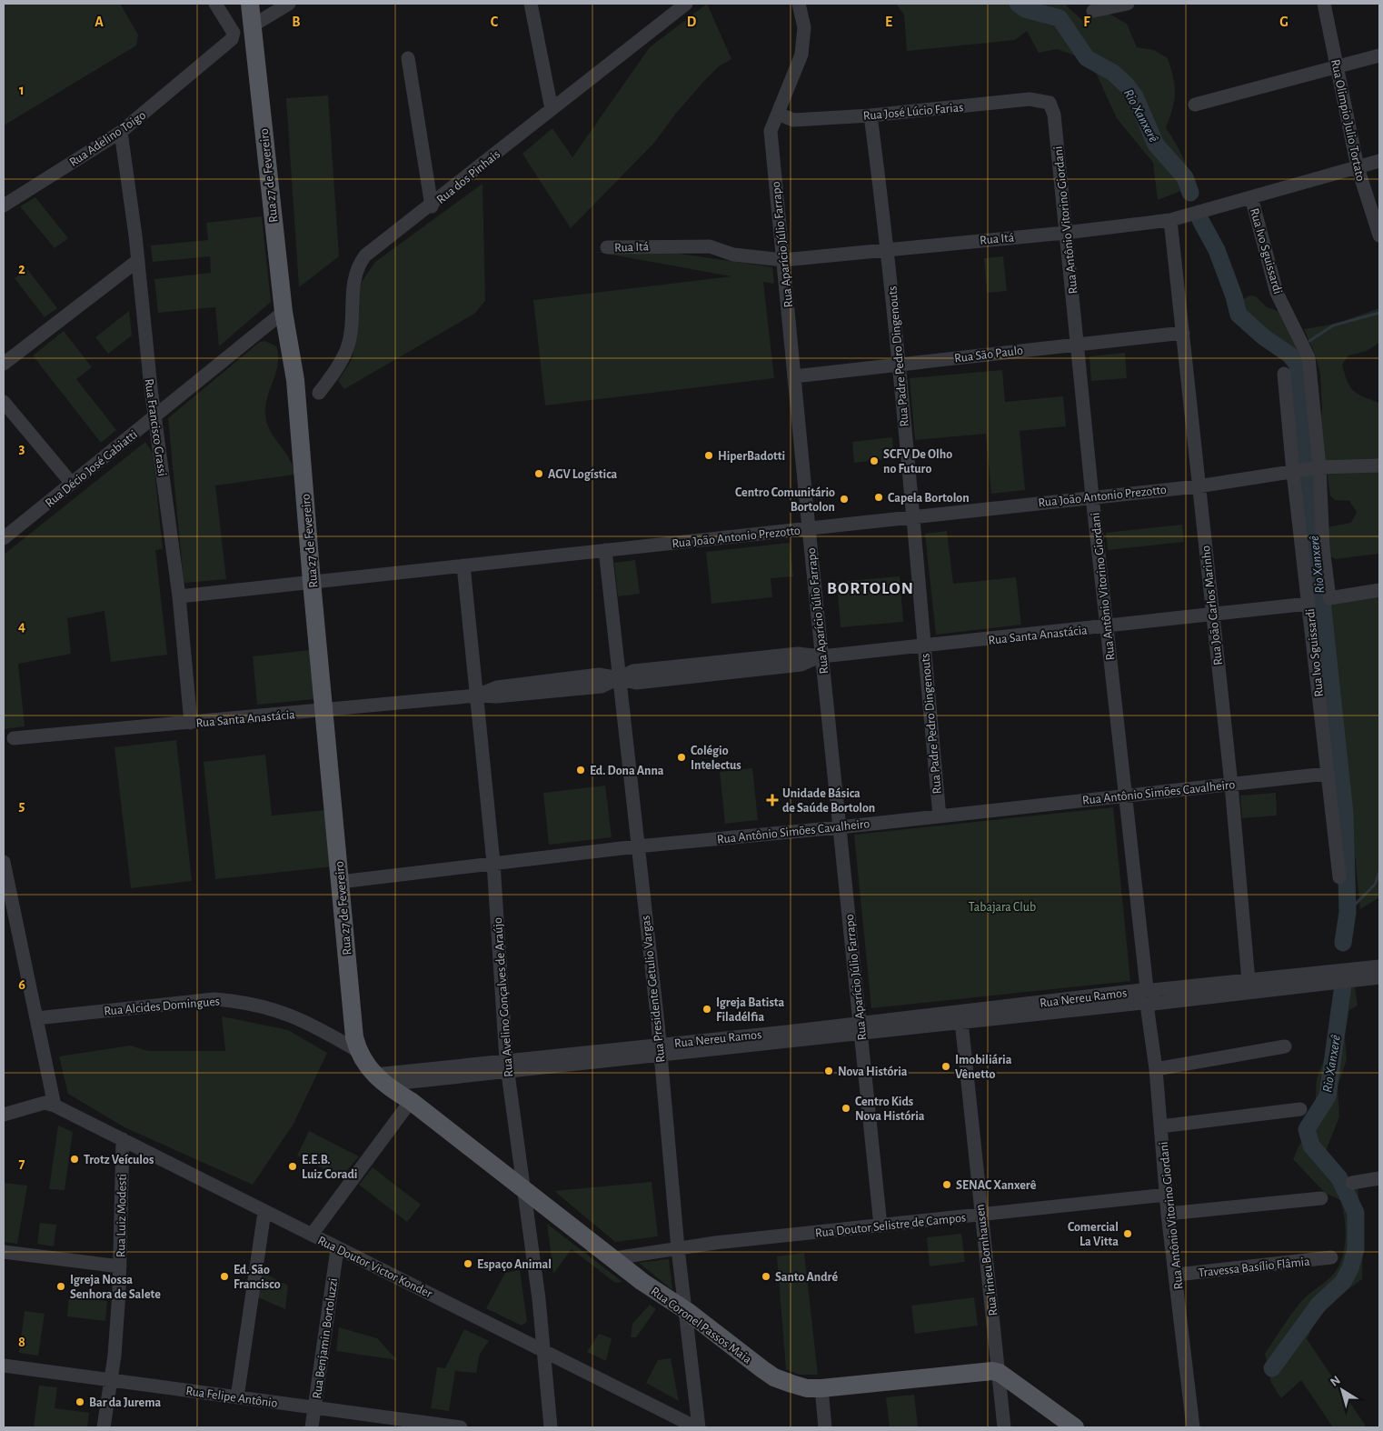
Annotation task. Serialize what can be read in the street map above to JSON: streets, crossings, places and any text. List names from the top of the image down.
{
  "streets": {
    "main road": ["Rua 27 de Fevereiro", "Rua Coronel Passos Maia"],
    "street": [
      "Rua José Lúcio Farias",
      "Rua Olimpio Julio Tortato",
      "Rua Adelino Toigo",
      "Rua dos Pinhais",
      "Rua Antônio Vitorino Giordani",
      "Rua Itá",
      "Rua Aparício Júlio Farrapo",
      "Rua Ivo Sguissardi",
      "Rua São Paulo",
      "Rua Padre Pedro Dingenouts",
      "Rua Francisco Grassi",
      "Rua Décio José Gabiatti",
      "Rua João Antonio Prezotto",
      "Rua João Carlos Marinho",
      "Rua Santa Anastácia",
      "Rua Antônio Simões Cavalheiro",
      "Rua Presidente Getulio Vargas",
      "Rua Avelino Gonçalves de Araújo",
      "Rua Nereu Ramos",
      "Rua Alcides Domingues",
      "Rua Luiz Modesti",
      "Rua Doutor Selistre de Campos",
      "Rua Irineu Bornhausen",
      "Rua Doutor Victor Konder",
      "Travessa Basílio Flâmia",
      "Rua Benjamin Bortoluzzi",
      "Rua Felipe Antônio"
    ]
  },
  "crossings": [
    ["Rua José Lúcio Farias", "Rua Antônio Vitorino Giordani"],
    ["Rua José Lúcio Farias", "Rua Aparício Júlio Farrapo"],
    ["Rua José Lúcio Farias", "Rua Padre Pedro Dingenouts"],
    ["Rua Olimpio Julio Tortato", "Rua Itá"],
    ["Rua Adelino Toigo", "Rua Francisco Grassi"],
    ["Rua 27 de Fevereiro", "Rua Décio José Gabiatti"],
    ["Rua 27 de Fevereiro", "Rua João Antonio Prezotto"],
    ["Rua 27 de Fevereiro", "Rua Santa Anastácia"],
    ["Rua 27 de Fevereiro", "Rua Antônio Simões Cavalheiro"],
    ["Rua 27 de Fevereiro", "Rua Nereu Ramos"],
    ["Rua 27 de Fevereiro", "Rua Alcides Domingues"],
    ["Rua 27 de Fevereiro", "Rua Coronel Passos Maia"],
    ["Rua Antônio Vitorino Giordani", "Rua Itá"],
    ["Rua Antônio Vitorino Giordani", "Rua São Paulo"],
    ["Rua Antônio Vitorino Giordani", "Rua João Antonio Prezotto"],
    ["Rua Antônio Vitorino Giordani", "Rua Santa Anastácia"],
    ["Rua Antônio Vitorino Giordani", "Rua Antônio Simões Cavalheiro"],
    ["Rua Antônio Vitorino Giordani", "Rua Nereu Ramos"],
    ["Rua Antônio Vitorino Giordani", "Rua Doutor Selistre de Campos"],
    ["Rua Antônio Vitorino Giordani", "Travessa Basílio Flâmia"],
    ["Rua Itá", "Rua Aparício Júlio Farrapo"],
    ["Rua Itá", "Rua Ivo Sguissardi"],
    ["Rua Itá", "Rua Padre Pedro Dingenouts"],
    ["Rua Itá", "Rua João Carlos Marinho"],
    ["Rua Aparício Júlio Farrapo", "Rua São Paulo"],
    ["Rua Aparício Júlio Farrapo", "Rua João Antonio Prezotto"],
    ["Rua Aparício Júlio Farrapo", "Rua Santa Anastácia"],
    ["Rua Aparício Júlio Farrapo", "Rua Antônio Simões Cavalheiro"],
    ["Rua Aparício Júlio Farrapo", "Rua Nereu Ramos"],
    ["Rua Aparício Júlio Farrapo", "Rua Doutor Selistre de Campos"],
    ["Rua Ivo Sguissardi", "Rua João Antonio Prezotto"],
    ["Rua Ivo Sguissardi", "Rua Santa Anastácia"],
    ["Rua Ivo Sguissardi", "Rua Antônio Simões Cavalheiro"],
    ["Rua São Paulo", "Rua Padre Pedro Dingenouts"],
    ["Rua São Paulo", "Rua João Carlos Marinho"],
    ["Rua Padre Pedro Dingenouts", "Rua João Antonio Prezotto"],
    ["Rua Padre Pedro Dingenouts", "Rua Santa Anastácia"],
    ["Rua Padre Pedro Dingenouts", "Rua Antônio Simões Cavalheiro"],
    ["Rua Francisco Grassi", "Rua Décio José Gabiatti"],
    ["Rua Francisco Grassi", "Rua João Antonio Prezotto"],
    ["Rua Francisco Grassi", "Rua Santa Anastácia"],
    ["Rua João Antonio Prezotto", "Rua João Carlos Marinho"],
    ["Rua João Antonio Prezotto", "Rua Presidente Getulio Vargas"],
    ["Rua João Antonio Prezotto", "Rua Avelino Gonçalves de Araújo"],
    ["Rua João Carlos Marinho", "Rua Santa Anastácia"],
    ["Rua João Carlos Marinho", "Rua Antônio Simões Cavalheiro"],
    ["Rua João Carlos Marinho", "Rua Nereu Ramos"],
    ["Rua Santa Anastácia", "Rua Presidente Getulio Vargas"],
    ["Rua Santa Anastácia", "Rua Avelino Gonçalves de Araújo"],
    ["Rua Antônio Simões Cavalheiro", "Rua Presidente Getulio Vargas"],
    ["Rua Antônio Simões Cavalheiro", "Rua Avelino Gonçalves de Araújo"],
    ["Rua Presidente Getulio Vargas", "Rua Nereu Ramos"],
    ["Rua Presidente Getulio Vargas", "Rua Doutor Selistre de Campos"],
    ["Rua Presidente Getulio Vargas", "Rua Doutor Victor Konder"],
    ["Rua Presidente Getulio Vargas", "Rua Coronel Passos Maia"],
    ["Rua Avelino Gonçalves de Araújo", "Rua Nereu Ramos"],
    ["Rua Avelino Gonçalves de Araújo", "Rua Doutor Victor Konder"],
    ["Rua Avelino Gonçalves de Araújo", "Rua Coronel Passos Maia"],
    ["Rua Nereu Ramos", "Rua Irineu Bornhausen"],
    ["Rua Nereu Ramos", "Rua Coronel Passos Maia"],
    ["Rua Luiz Modesti", "Rua Doutor Victor Konder"],
    ["Rua Luiz Modesti", "Rua Felipe Antônio"],
    ["Rua Doutor Selistre de Campos", "Rua Irineu Bornhausen"],
    ["Rua Doutor Selistre de Campos", "Rua Coronel Passos Maia"],
    ["Rua Irineu Bornhausen", "Rua Coronel Passos Maia"],
    ["Rua Doutor Victor Konder", "Rua Benjamin Bortoluzzi"],
    ["Rua Benjamin Bortoluzzi", "Rua Felipe Antônio"]
  ],
  "districts": ["BORTOLON"],
  "water": ["Rio Xanxerê"],
  "parks": ["Tabajara Club"],
  "places": {
    "other": [
      "HiperBadotti",
      "SCFV De Olho no Futuro",
      "AGV Logística",
      "Capela Bortolon",
      "Centro Comunitário Bortolon",
      "Colégio Intelectus",
      "Ed. Dona Anna",
      "Igreja Batista Filadélfia",
      "Imobiliária Vênetto",
      "Nova História",
      "Centro Kids Nova História",
      "Trotz Veículos",
      "E.E.B. Luiz Coradi",
      "SENAC Xanxerê",
      "Comercial La Vitta",
      "Espaço Animal",
      "Ed. São Francisco",
      "Santo André",
      "Igreja Nossa Senhora de Salete",
      "Bar da Jurema"
    ],
    "health": ["Unidade Básica de Saúde Bortolon"]
  },
  "north": "top left",
  "grid": {
    "columns": [
      "A",
      "B",
      "C",
      "D",
      "E",
      "F",
      "G"
    ],
    "rows": [
      "1",
      "2",
      "3",
      "4",
      "5",
      "6",
      "7",
      "8"
    ]
  }
}
